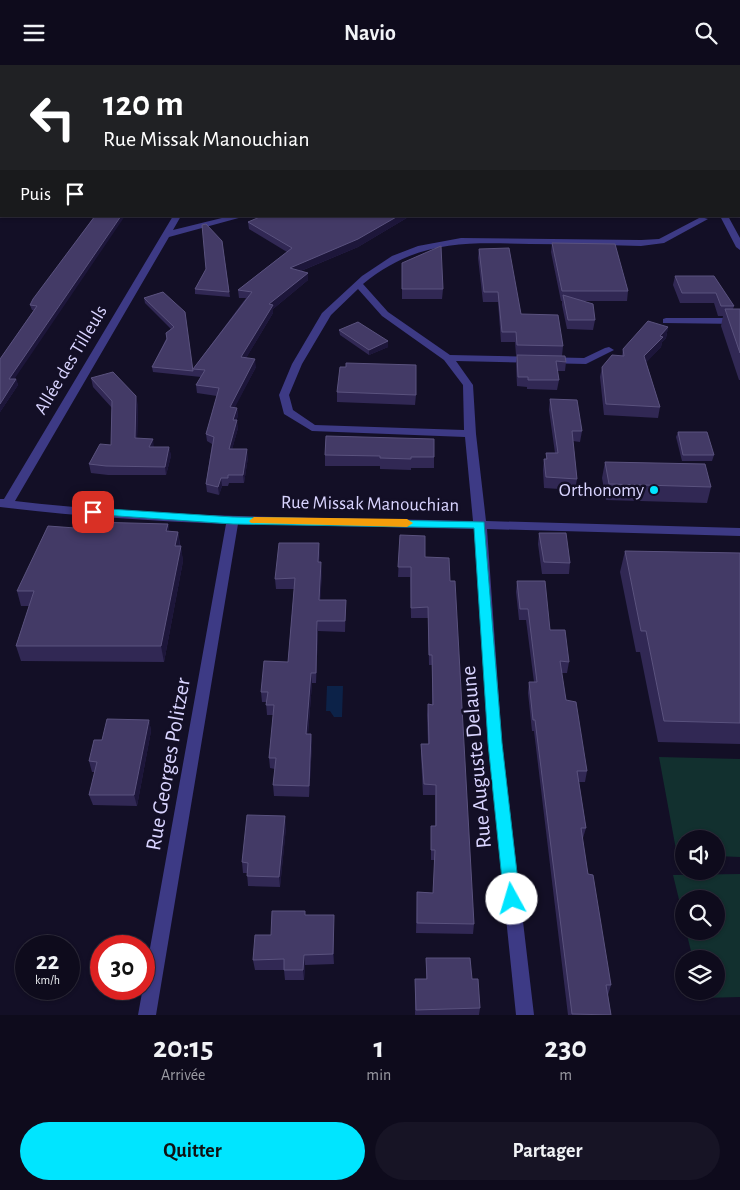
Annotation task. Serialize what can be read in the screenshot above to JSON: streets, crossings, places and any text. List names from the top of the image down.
{
  "streets": {
    "street": [
      "Allée des Tilleuls",
      "Rue Missak Manouchian",
      "Rue Auguste Delaune",
      "Rue Georges Politzer"
    ]
  },
  "crossings": [
    ["Allée des Tilleuls", "Rue Missak Manouchian"],
    ["Rue Missak Manouchian", "Rue Auguste Delaune"],
    ["Rue Missak Manouchian", "Rue Georges Politzer"]
  ],
  "places": ["Orthonomy"],
  "page": {
    "header": "Navio",
    "turn": ["120 m", "Rue Missak Manouchian"],
    "then": "Puis",
    "speed": "22 km/h",
    "limit": "30",
    "eta": [
      "20:15",
      "Arrivée",
      "1",
      "min",
      "230",
      "m"
    ],
    "buttons": ["Quitter", "Partager"]
  }
}
